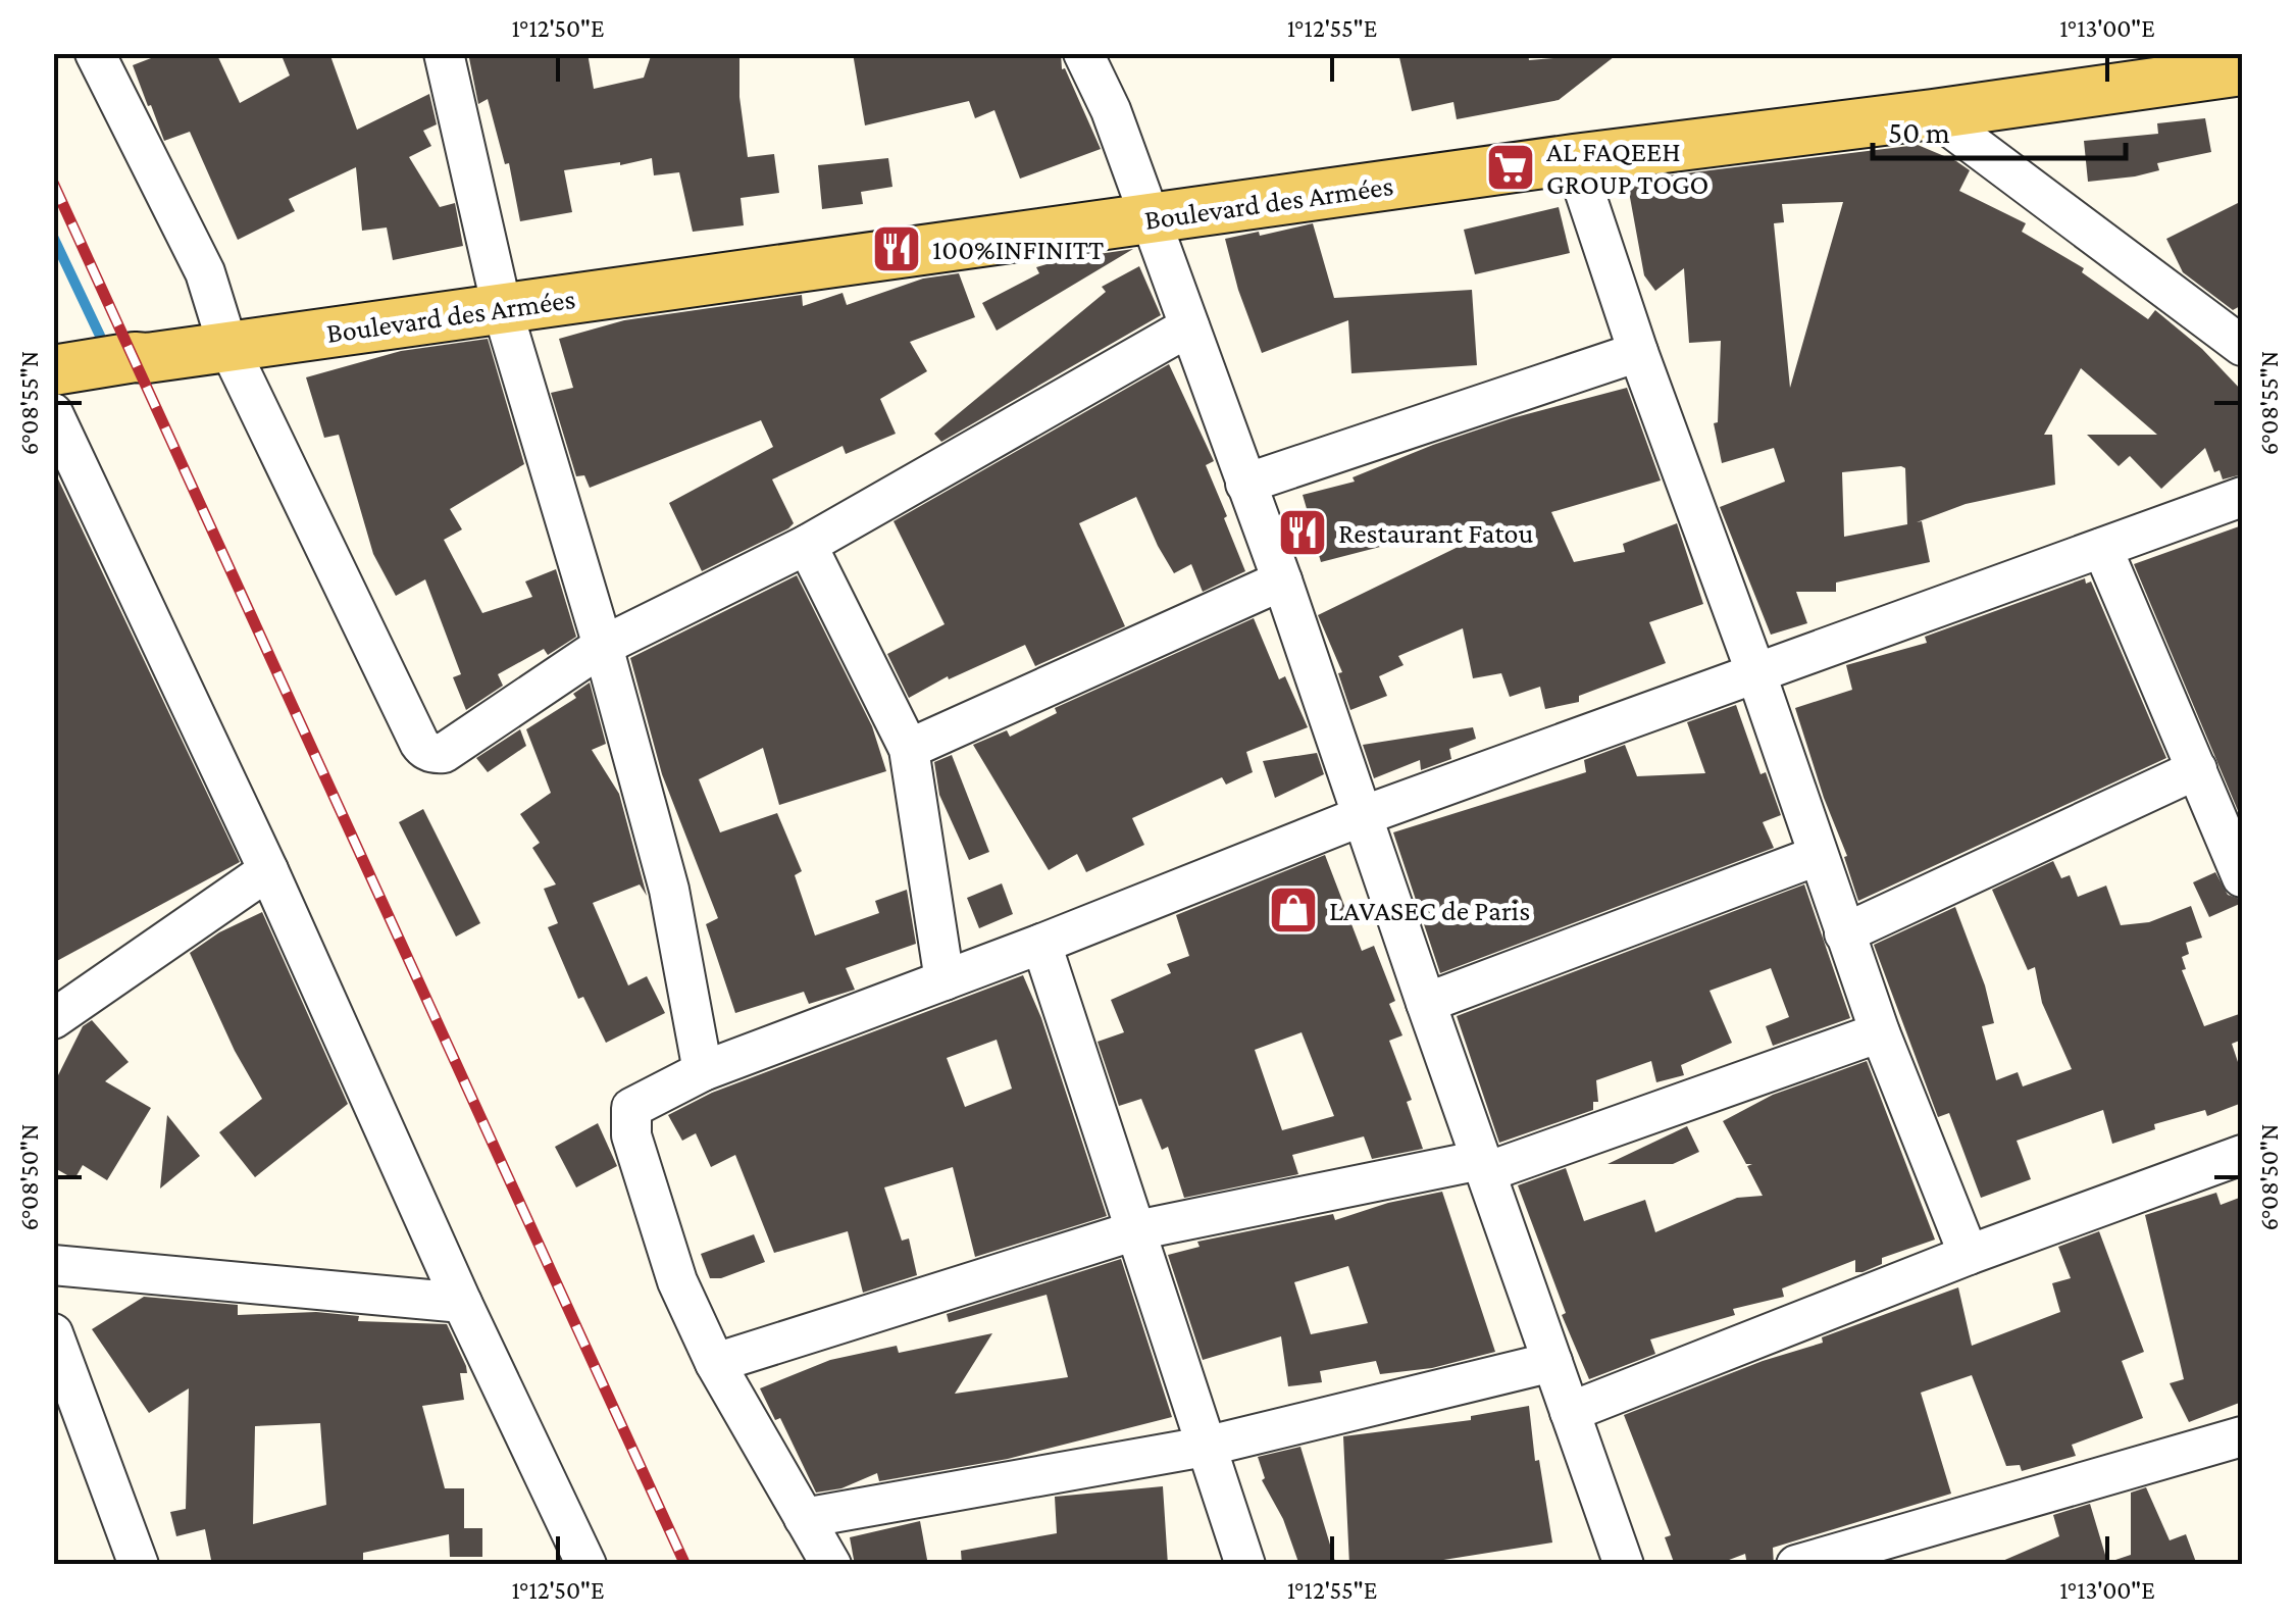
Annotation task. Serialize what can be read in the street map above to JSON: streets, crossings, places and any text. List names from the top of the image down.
{
  "streets": {
    "main road": ["Boulevard des Armées"]
  },
  "places": {
    "supermarket": ["AL FAQEEH GROUP TOGO"],
    "restaurant": ["100%INFINITT", "Restaurant Fatou"],
    "shop": ["LAVASEC de Paris"]
  },
  "scale_bar": "50 m",
  "coordinates": [
    "1°12'50\"E",
    "1°12'55\"E",
    "1°13'00\"E",
    "6°08'55\"N",
    "6°08'50\"N"
  ]
}
